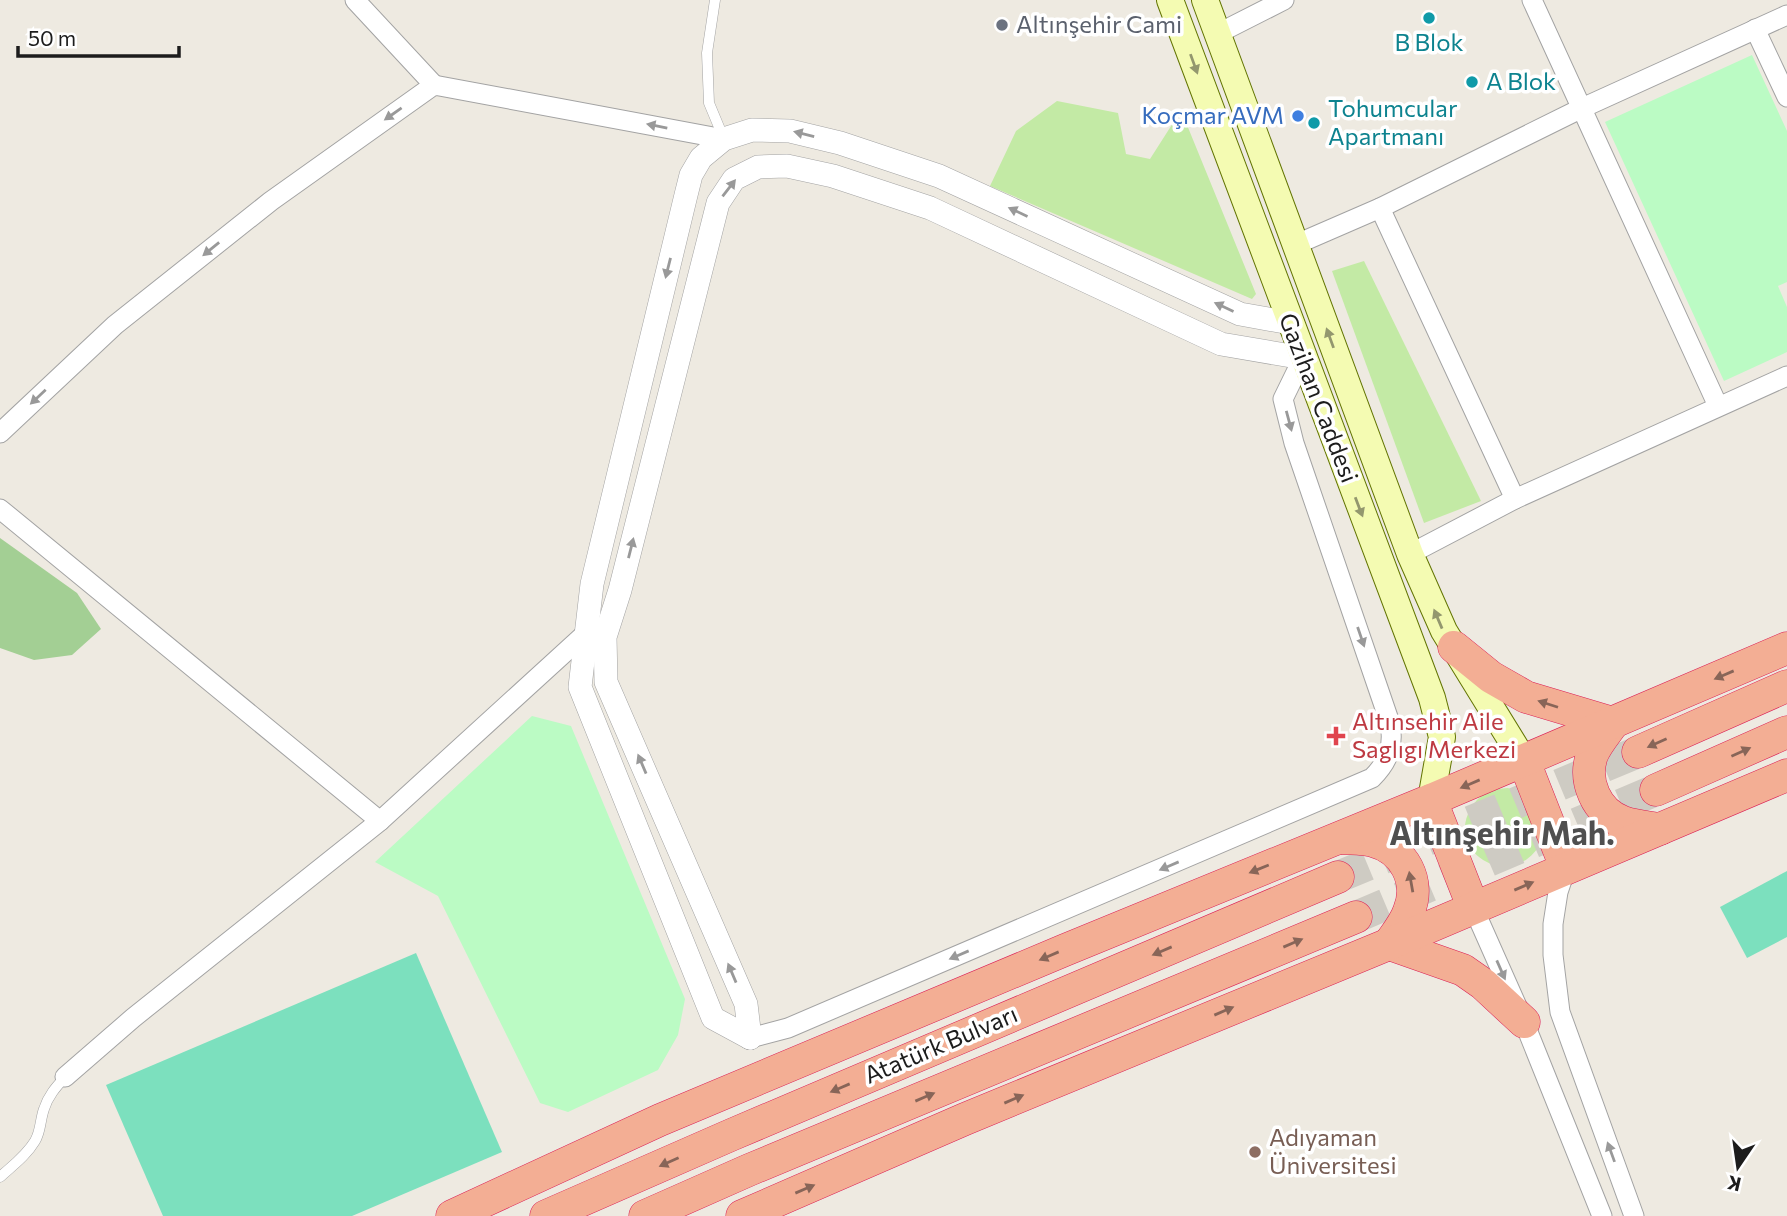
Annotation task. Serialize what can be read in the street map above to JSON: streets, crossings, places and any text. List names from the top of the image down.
{
  "streets": {
    "highway": ["Atatürk Bulvarı"],
    "main road": ["Gazihan Caddesi"]
  },
  "districts": ["Altınşehir Mah."],
  "places": {
    "other": [
      "B Blok",
      "Altınşehir Cami",
      "A Blok",
      "Koçmar AVM",
      "Tohumcular Apartmanı",
      "Adıyaman Üniversitesi"
    ],
    "health": ["Altınsehir Aile Saglıgı Merkezi"]
  },
  "scale_bar": "50 m",
  "north": "bottom"
}
